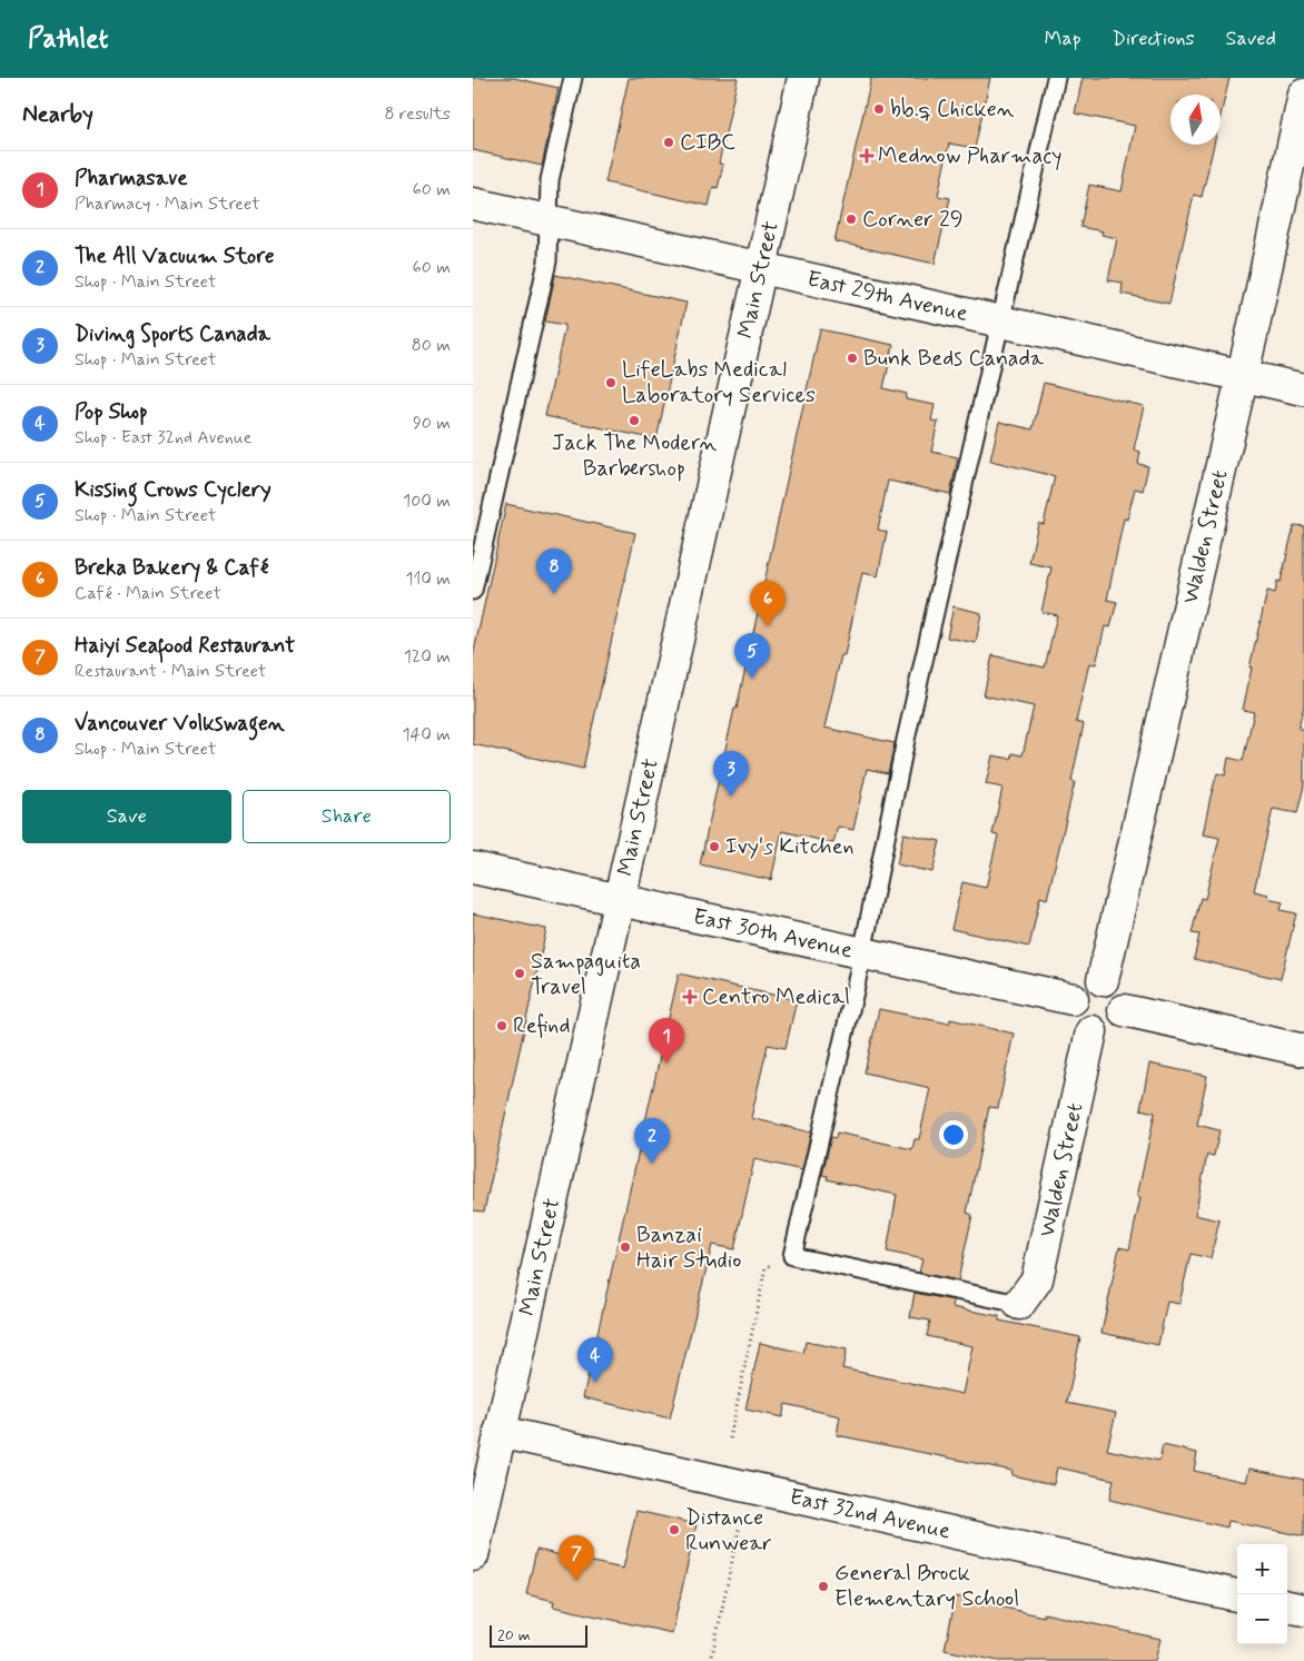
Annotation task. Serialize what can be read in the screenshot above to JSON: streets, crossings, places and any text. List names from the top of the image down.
{
  "streets": {
    "street": [
      "Main Street",
      "East 29th Avenue",
      "Walden Street",
      "East 30th Avenue",
      "East 32nd Avenue"
    ]
  },
  "crossings": [
    ["Main Street", "East 29th Avenue"],
    ["Main Street", "East 30th Avenue"],
    ["Main Street", "East 32nd Avenue"],
    ["East 29th Avenue", "Walden Street"],
    ["Walden Street", "East 30th Avenue"]
  ],
  "places": {
    "other": [
      "bb.q Chicken",
      "CIBC",
      "Corner 29",
      "Bunk Beds Canada",
      "LifeLabs Medical Laboratory Services",
      "Jack The Modern Barbershop",
      "Ivy's Kitchen",
      "Sampaguita Travel",
      "Refind",
      "Banzai Hair Studio",
      "Distance Runwear",
      "General Brock Elementary School"
    ],
    "health": ["Mednow Pharmacy", "Centro Medical"]
  },
  "scale_bar": "20 m",
  "north": "top",
  "page": {
    "header": "Pathlet",
    "nav": ["Map", "Directions", "Saved"],
    "heading": ["Nearby", "8 results"],
    "list": [
      {
        "mark": "1",
        "name": "Pharmasave",
        "note": "Pharmacy · Main Street",
        "value": "60 m"
      },
      {
        "mark": "2",
        "name": "The All Vacuum Store",
        "note": "Shop · Main Street",
        "value": "60 m"
      },
      {
        "mark": "3",
        "name": "Diving Sports Canada",
        "note": "Shop · Main Street",
        "value": "80 m"
      },
      {
        "mark": "4",
        "name": "Pop Shop",
        "note": "Shop · East 32nd Avenue",
        "value": "90 m"
      },
      {
        "mark": "5",
        "name": "Kissing Crows Cyclery",
        "note": "Shop · Main Street",
        "value": "100 m"
      },
      {
        "mark": "6",
        "name": "Breka Bakery & Café",
        "note": "Café · Main Street",
        "value": "110 m"
      },
      {
        "mark": "7",
        "name": "Haiyi Seafood Restaurant",
        "note": "Restaurant · Main Street",
        "value": "120 m"
      },
      {
        "mark": "8",
        "name": "Vancouver Volkswagen",
        "note": "Shop · Main Street",
        "value": "140 m"
      }
    ],
    "pins": [
      "8",
      "6",
      "5",
      "3",
      "1",
      "2",
      "4",
      "7"
    ],
    "buttons": ["Save", "Share"],
    "map_buttons": ["+", "−"],
    "scale": "20 m"
  }
}
